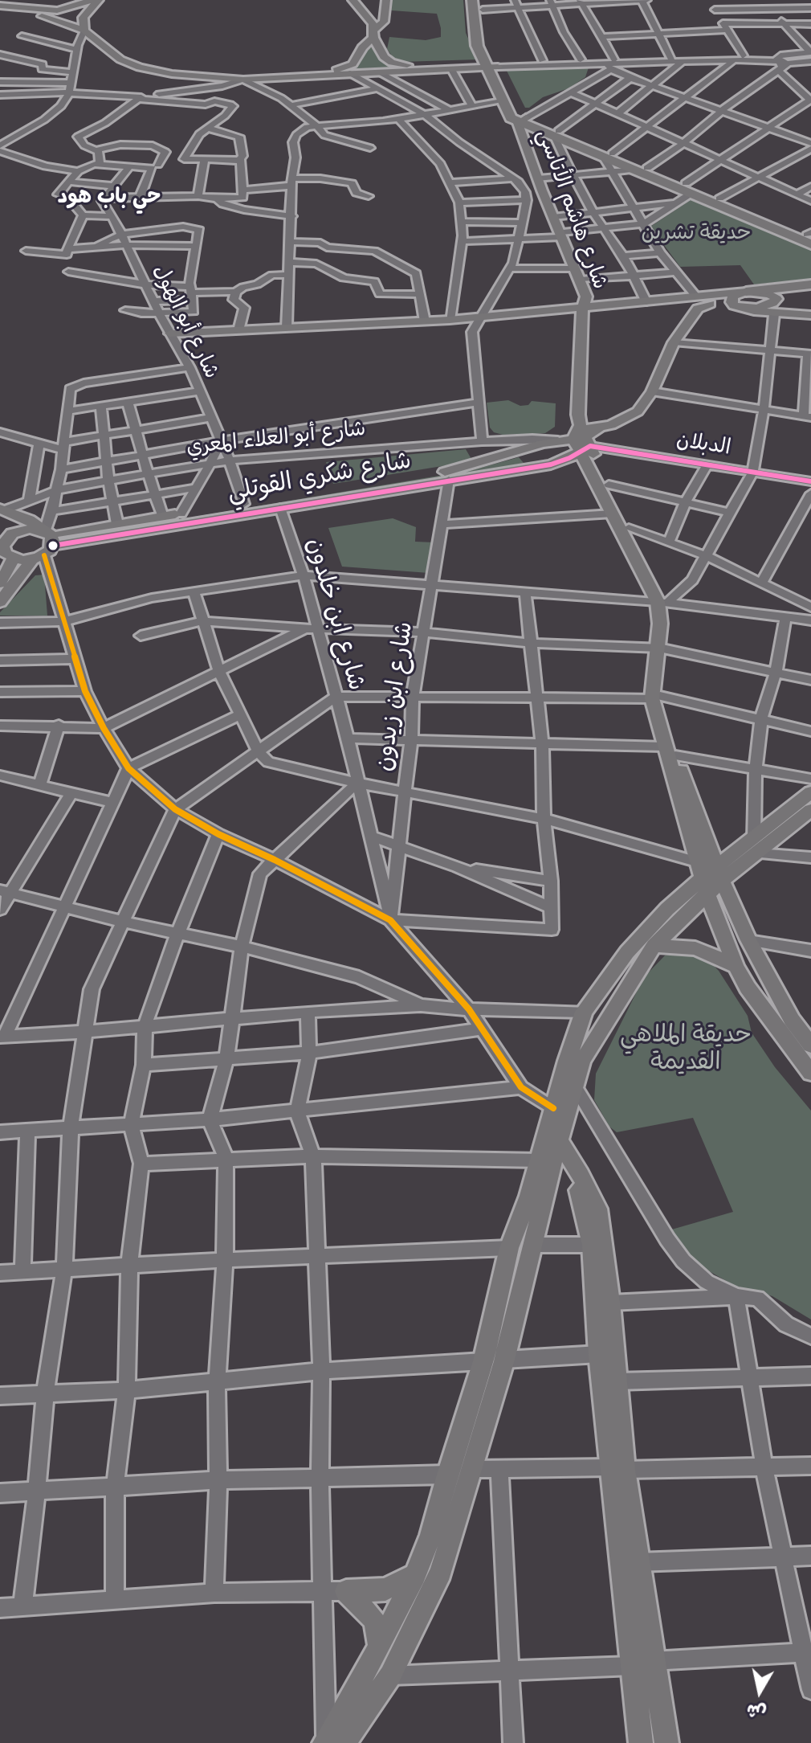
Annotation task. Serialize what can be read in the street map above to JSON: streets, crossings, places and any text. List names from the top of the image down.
{
  "streets": {
    "main road": ["شارع هاشم الأتاسي", "شارع شكري القوتلي"],
    "street": [
      "شارع أبو الهول",
      "شارع أبو العلاء المعري",
      "الدبلان",
      "شارع ابن خلدون",
      "شارع ابن زيدون"
    ]
  },
  "crossings": [
    ["شارع هاشم الأتاسي", "شارع أبو العلاء المعري"],
    ["شارع هاشم الأتاسي", "الدبلان"],
    ["شارع هاشم الأتاسي", "شارع شكري القوتلي"],
    ["شارع أبو الهول", "شارع أبو العلاء المعري"],
    ["شارع أبو الهول", "شارع شكري القوتلي"],
    ["شارع أبو العلاء المعري", "الدبلان"],
    ["شارع أبو العلاء المعري", "شارع شكري القوتلي"],
    ["الدبلان", "شارع شكري القوتلي"],
    ["شارع شكري القوتلي", "شارع ابن خلدون"],
    ["شارع شكري القوتلي", "شارع ابن زيدون"],
    ["شارع ابن خلدون", "شارع ابن زيدون"]
  ],
  "districts": ["حي باب هود"],
  "parks": ["حديقة تشرين", "حديقة الملاهي القديمة"],
  "north": "bottom"
}
